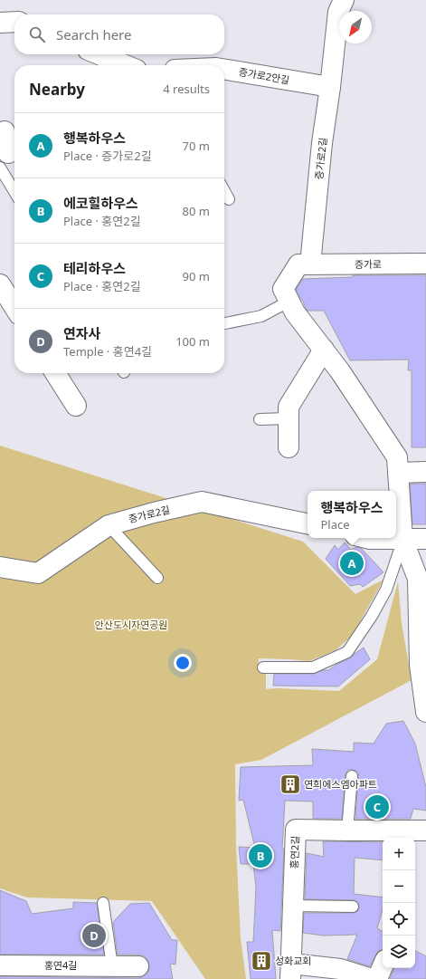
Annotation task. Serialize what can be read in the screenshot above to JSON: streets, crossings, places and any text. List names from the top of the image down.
{
  "streets": {
    "street": [
      "증가로2안길",
      "증가로2길",
      "증가로",
      "홍연2길",
      "홍연4길"
    ]
  },
  "crossings": [
    ["증가로2안길", "증가로2길"],
    ["증가로2길", "증가로"]
  ],
  "parks": ["안산도시자연공원"],
  "places": {
    "building": ["연희에스엠아파트", "성화교회"]
  },
  "north": "bottom left",
  "page": {
    "search": "Search here",
    "heading": ["Nearby", "4 results"],
    "list": [
      {
        "mark": "A",
        "name": "행복하우스",
        "note": "Place · 증가로2길",
        "value": "70 m"
      },
      {
        "mark": "B",
        "name": "에코힐하우스",
        "note": "Place · 홍연2길",
        "value": "80 m"
      },
      {
        "mark": "C",
        "name": "테리하우스",
        "note": "Place · 홍연2길",
        "value": "90 m"
      },
      {
        "mark": "D",
        "name": "연자사",
        "note": "Temple · 홍연4길",
        "value": "100 m"
      }
    ],
    "popup": ["행복하우스", "Place"],
    "pins": [
      "A",
      "C",
      "B",
      "D"
    ],
    "map_buttons": ["+", "−"]
  }
}
